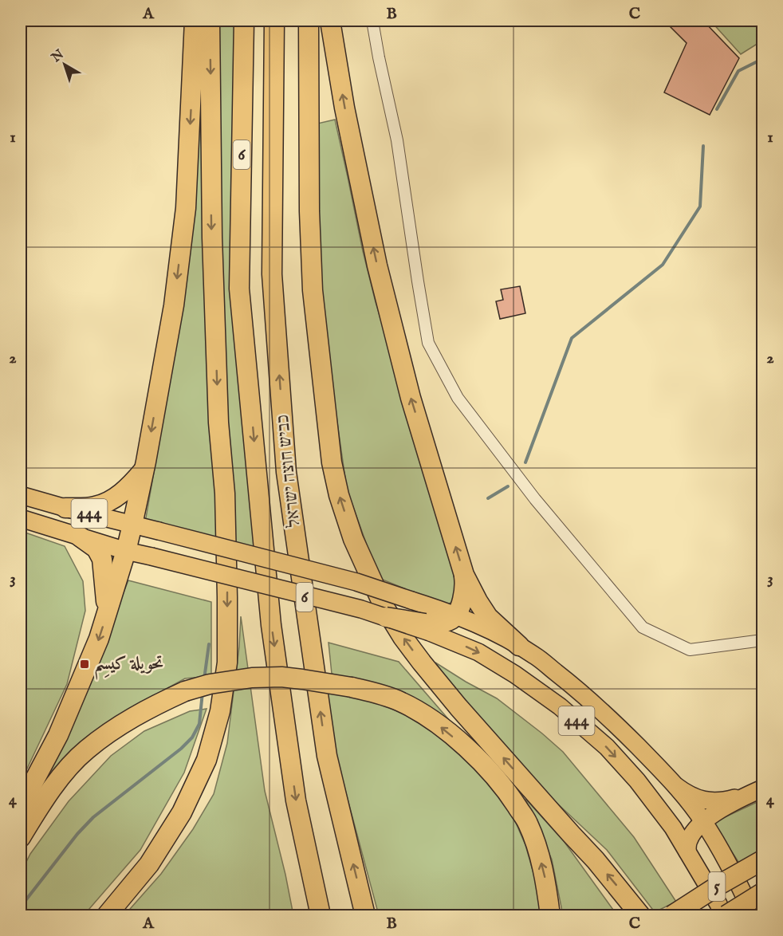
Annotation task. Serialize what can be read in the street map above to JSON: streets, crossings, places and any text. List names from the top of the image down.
{
  "streets": {
    "highway": ["6", "כביש חוצה ישראל", "5"],
    "main road": ["444"]
  },
  "crossings": [
    ["444", "5"]
  ],
  "places": {
    "transit": ["تحويلة كيسِم"]
  },
  "north": "top left",
  "grid": {
    "columns": ["A", "B", "C"],
    "rows": [
      "1",
      "2",
      "3",
      "4"
    ]
  }
}
